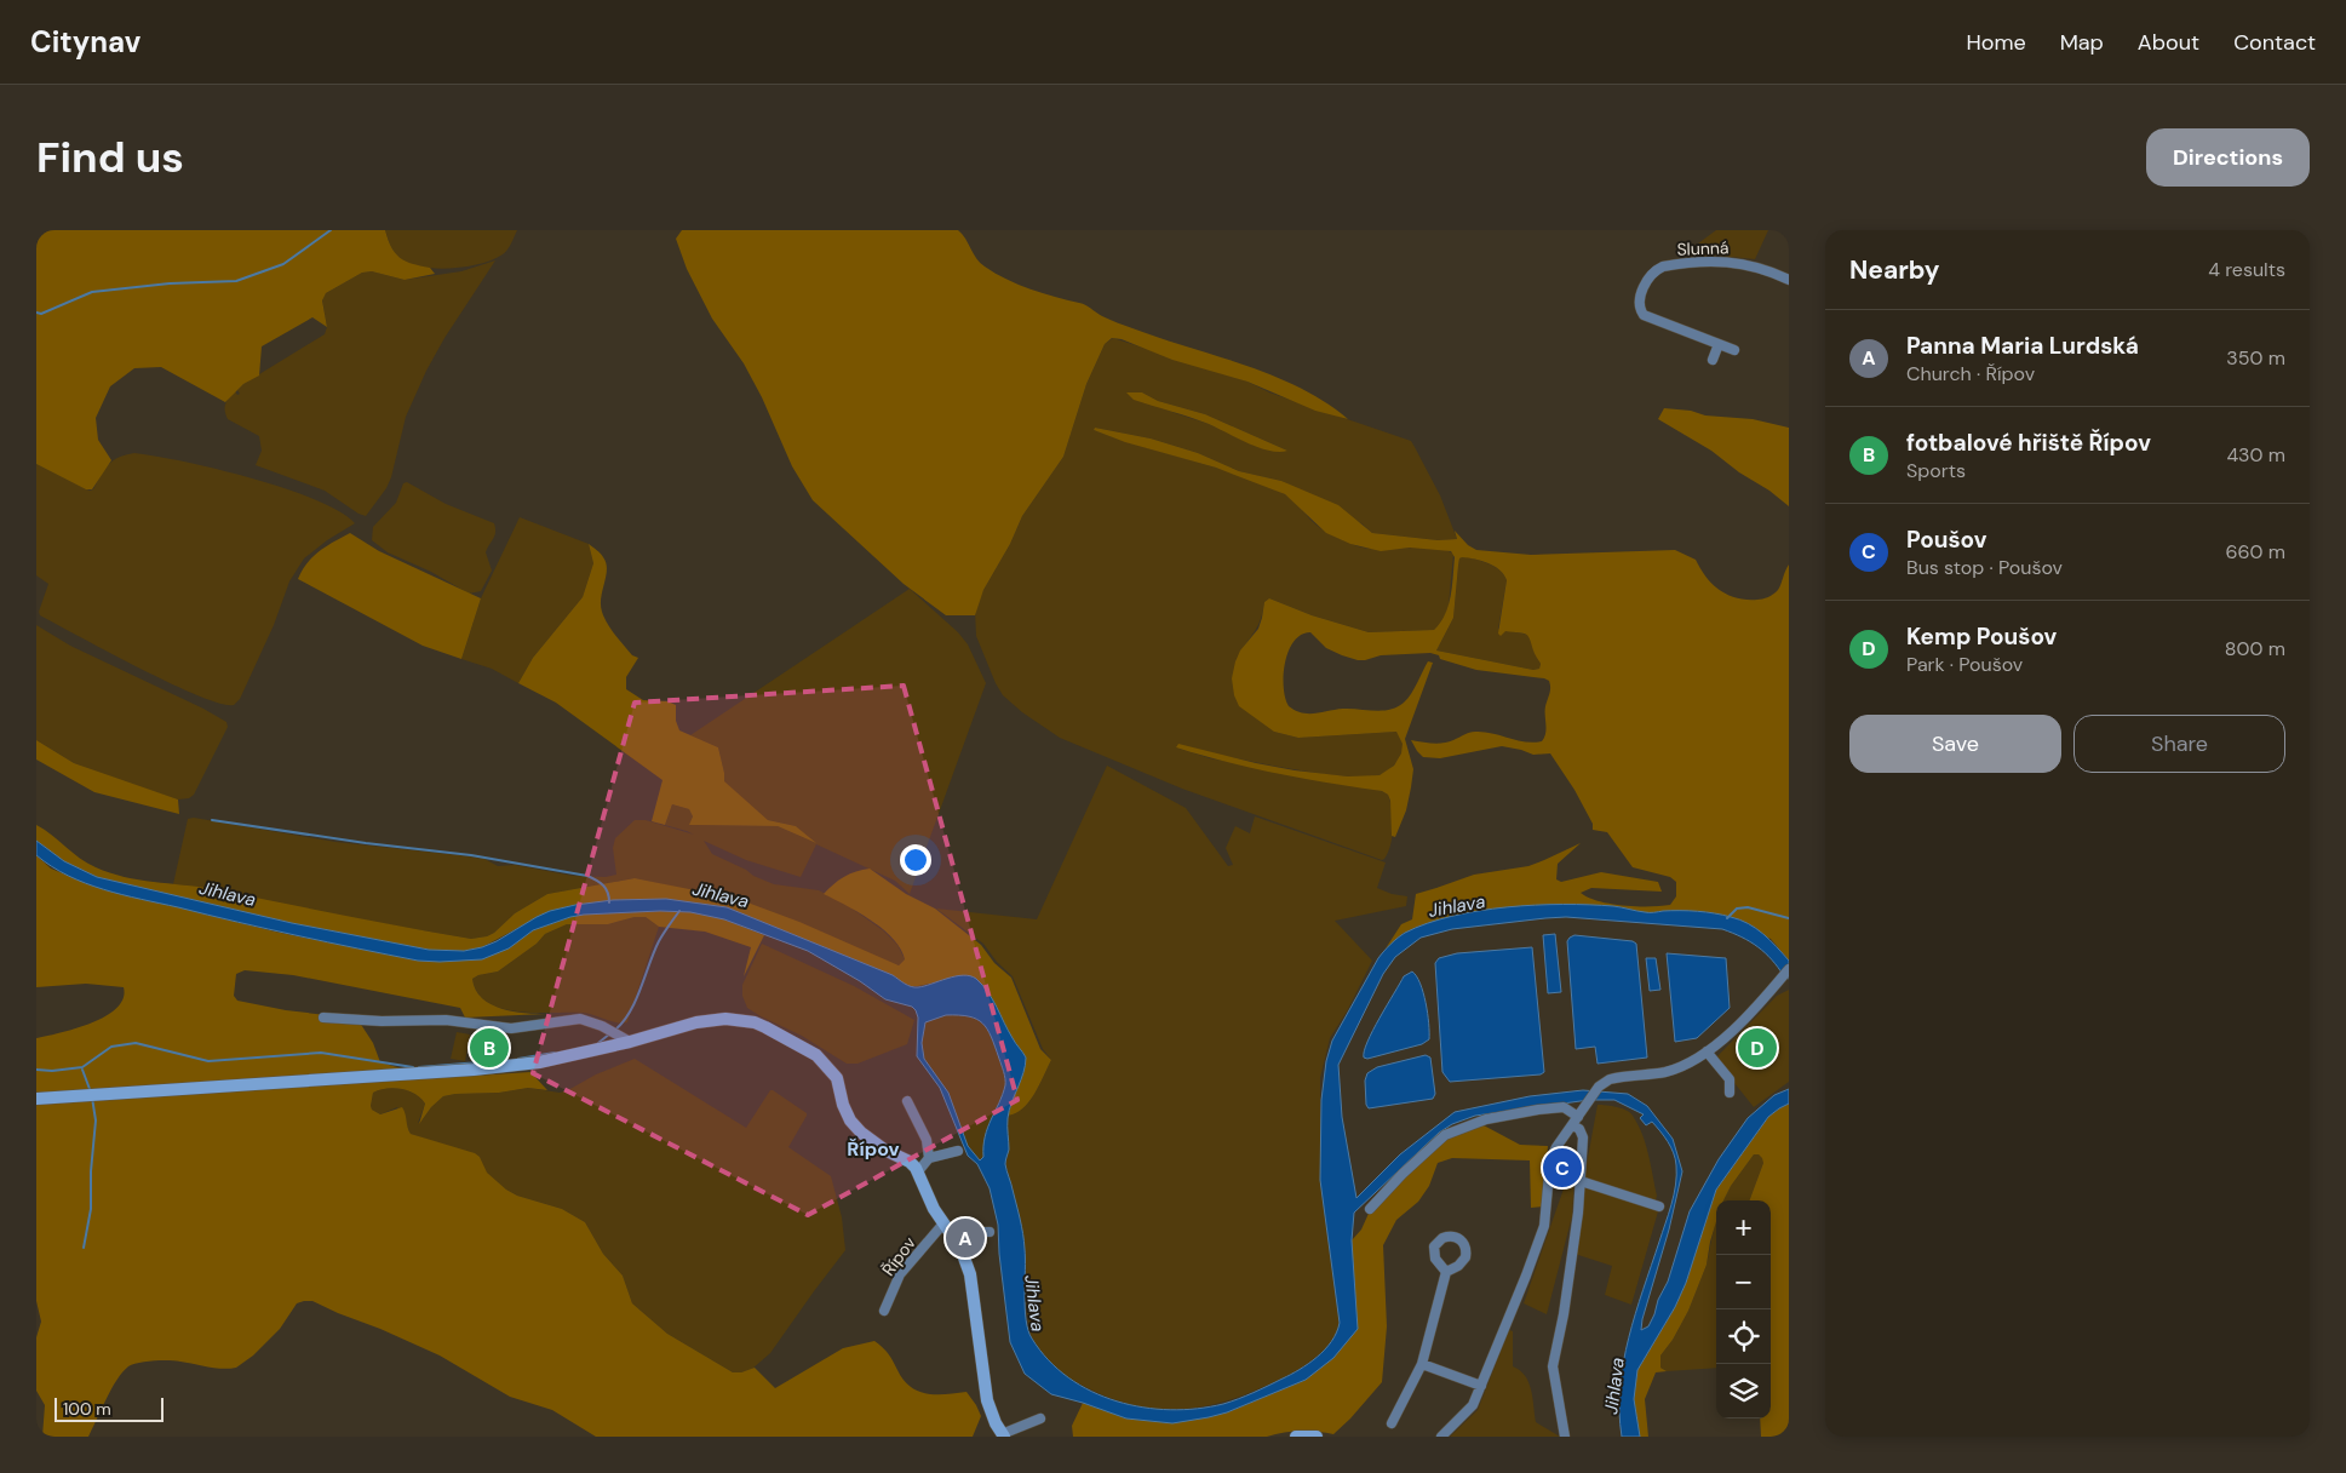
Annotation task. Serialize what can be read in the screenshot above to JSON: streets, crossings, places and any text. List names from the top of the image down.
{
  "streets": {
    "street": ["Slunná", "Řípov"]
  },
  "districts": ["Řípov"],
  "water": ["Jihlava"],
  "scale_bar": "100 m",
  "page": {
    "header": "Citynav",
    "nav": [
      "Home",
      "Map",
      "About",
      "Contact"
    ],
    "buttons": [
      "Directions",
      ["Save", "Share"]
    ],
    "title": "Find us",
    "heading": ["Nearby", "4 results"],
    "list": [
      {
        "mark": "A",
        "name": "Panna Maria Lurdská",
        "note": "Church · Řípov",
        "value": "350 m"
      },
      {
        "mark": "B",
        "name": "fotbalové hřiště Řípov",
        "note": "Sports",
        "value": "430 m"
      },
      {
        "mark": "C",
        "name": "Poušov",
        "note": "Bus stop · Poušov",
        "value": "660 m"
      },
      {
        "mark": "D",
        "name": "Kemp Poušov",
        "note": "Park · Poušov",
        "value": "800 m"
      }
    ],
    "pins": [
      "B",
      "D",
      "C",
      "A"
    ],
    "map_buttons": ["+", "−"],
    "scale": "100 m"
  }
}
